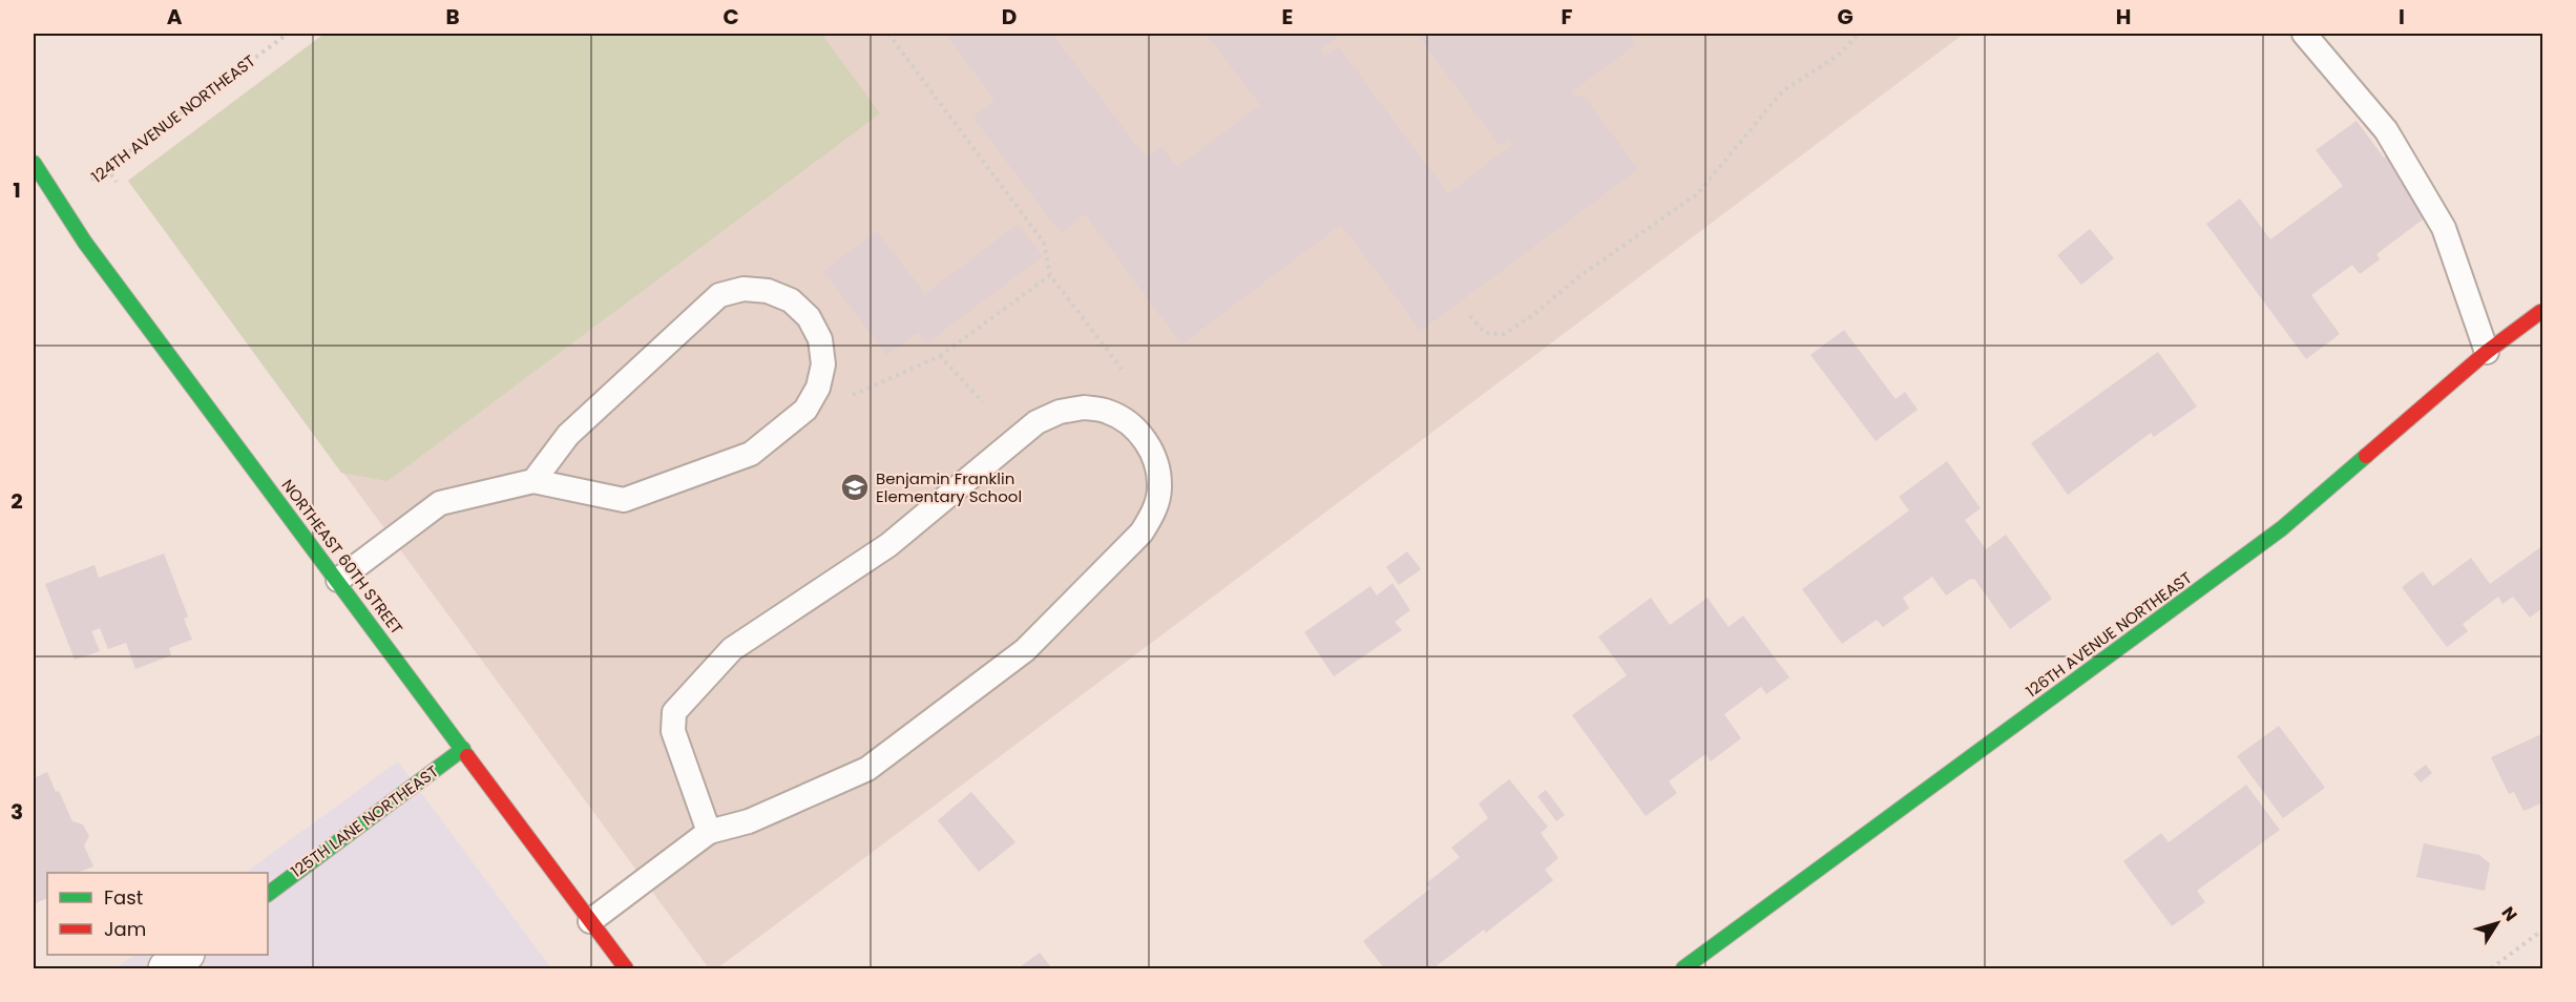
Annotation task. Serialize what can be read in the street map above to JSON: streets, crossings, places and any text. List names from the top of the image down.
{
  "streets": {
    "street": ["NORTHEAST 60TH STREET", "126TH AVENUE NORTHEAST", "125TH LANE NORTHEAST"],
    "path": ["124TH AVENUE NORTHEAST"]
  },
  "crossings": [
    ["124TH AVENUE NORTHEAST", "NORTHEAST 60TH STREET"],
    ["NORTHEAST 60TH STREET", "125TH LANE NORTHEAST"]
  ],
  "places": {
    "school or university": ["Benjamin Franklin Elementary School"]
  },
  "legend": ["Fast", "Jam"],
  "north": "top right",
  "grid": {
    "columns": [
      "A",
      "B",
      "C",
      "D",
      "E",
      "F",
      "G",
      "H",
      "I"
    ],
    "rows": ["1", "2", "3"]
  }
}
